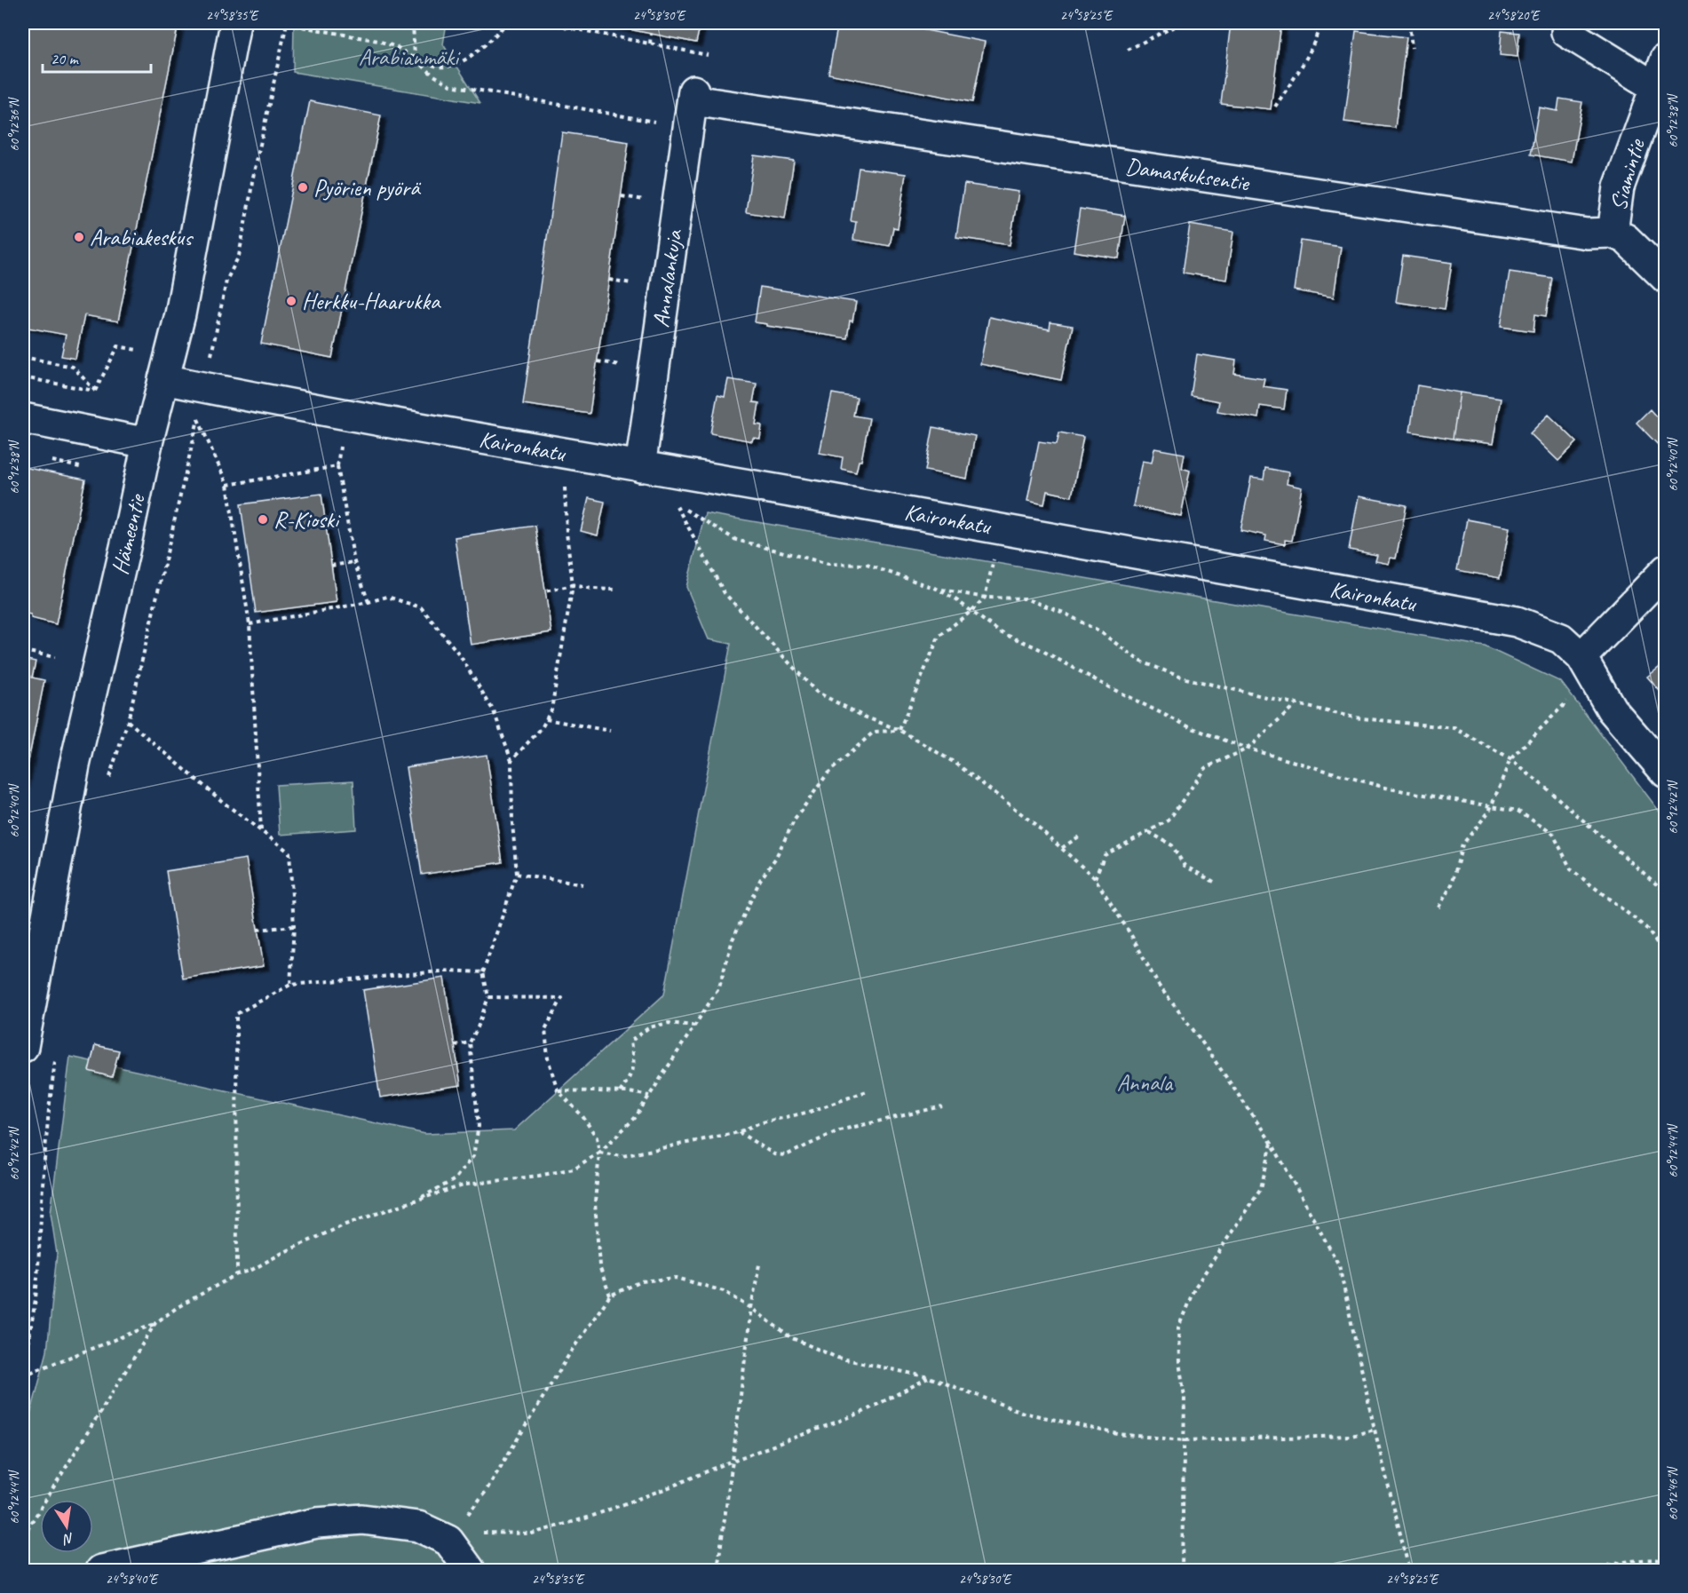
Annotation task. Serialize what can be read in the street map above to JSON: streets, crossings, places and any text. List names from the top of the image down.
{
  "streets": {
    "street": [
      "Damaskuksentie",
      "Siamintie",
      "Annalankuja",
      "Kaironkatu",
      "Hämeentie"
    ]
  },
  "crossings": [
    ["Damaskuksentie", "Siamintie"],
    ["Damaskuksentie", "Annalankuja"],
    ["Annalankuja", "Kaironkatu"],
    ["Kaironkatu", "Hämeentie"]
  ],
  "parks": ["Arabianmäki", "Annala"],
  "places": [
    "Pyörien pyörä",
    "Arabiakeskus",
    "Herkku-Haarukka",
    "R-Kioski"
  ],
  "scale_bar": "20 m",
  "north": "bottom",
  "coordinates": [
    "24°58'35\"E",
    "24°58'30\"E",
    "24°58'25\"E",
    "24°58'20\"E",
    "60°12'38\"N",
    "60°12'36\"N",
    "60°12'40\"N",
    "60°12'42\"N",
    "60°12'44\"N",
    "60°12'46\"N",
    "24°58'40\"E"
  ]
}
